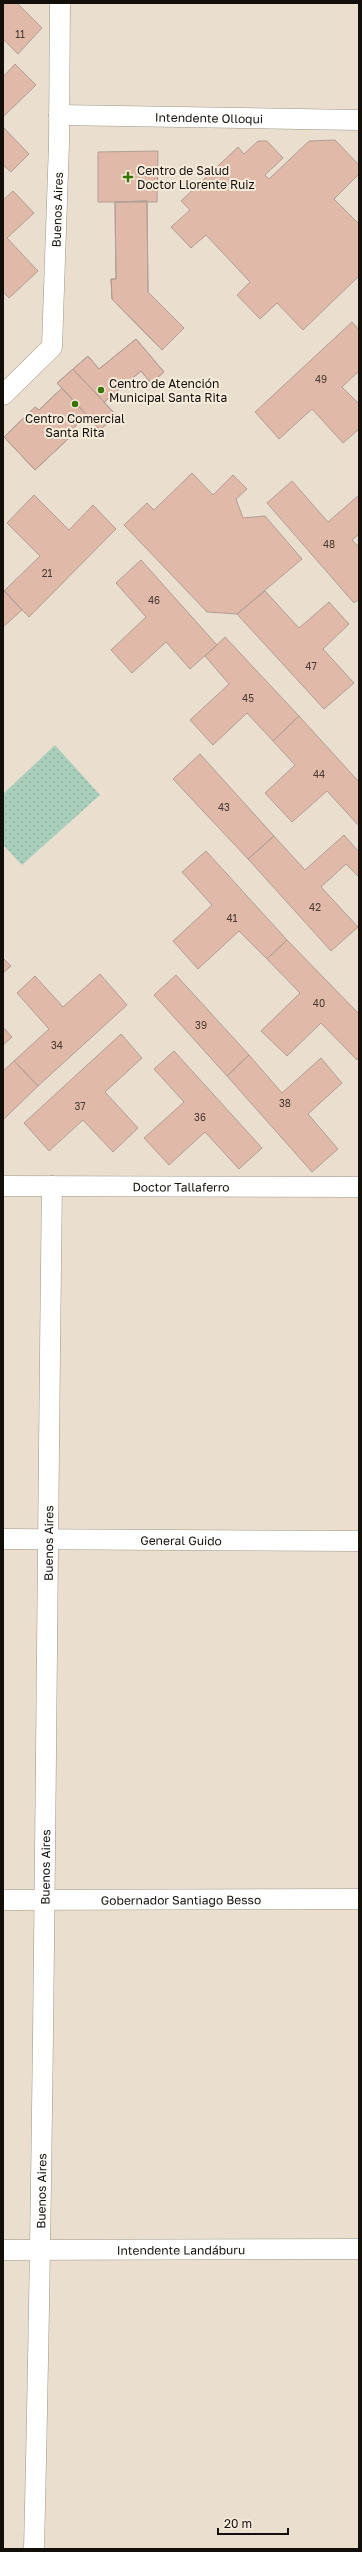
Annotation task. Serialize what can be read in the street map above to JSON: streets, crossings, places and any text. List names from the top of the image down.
{
  "streets": {
    "street": [
      "Intendente Olloqui",
      "Buenos Aires",
      "Doctor Tallaferro",
      "General Guido",
      "Gobernador Santiago Besso",
      "Intendente Landáburu"
    ]
  },
  "crossings": [
    ["Intendente Olloqui", "Buenos Aires"],
    ["Buenos Aires", "Doctor Tallaferro"],
    ["Buenos Aires", "General Guido"],
    ["Buenos Aires", "Gobernador Santiago Besso"],
    ["Buenos Aires", "Intendente Landáburu"]
  ],
  "places": {
    "health": ["Centro de Salud Doctor Llorente Ruiz"],
    "other": ["Centro de Atención Municipal Santa Rita", "Centro Comercial Santa Rita"]
  },
  "house_numbers": [
    "11",
    "49",
    "48",
    "21",
    "46",
    "47",
    "45",
    "44",
    "43",
    "42",
    "41",
    "40",
    "39",
    "34",
    "38",
    "37",
    "36"
  ],
  "scale_bar": "20 m"
}
